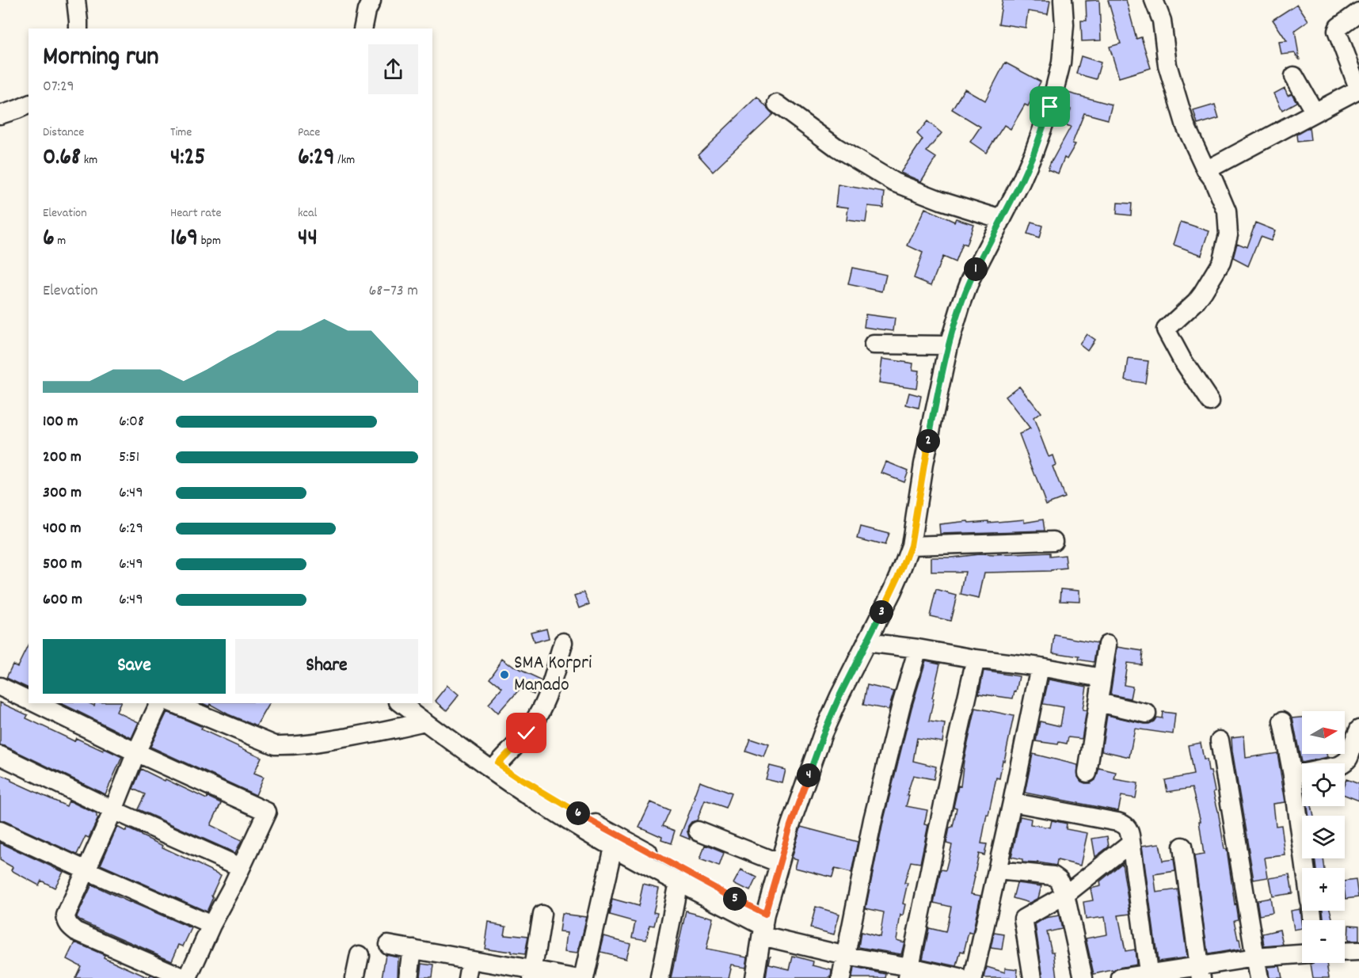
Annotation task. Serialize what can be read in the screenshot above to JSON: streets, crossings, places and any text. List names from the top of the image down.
{
  "places": ["SMA Korpri Manado"],
  "north": "right",
  "page": {
    "heading": ["Morning run", "07:29"],
    "stats": [
      ["Distance", "0.68 km"],
      ["Time", "4:25"],
      ["Pace", "6:29 /km"],
      ["Elevation", "6 m"],
      ["Heart rate", "169 bpm"],
      ["kcal", "44"]
    ],
    "pins": [
      "1",
      "2",
      "3",
      "4",
      "6",
      "5"
    ],
    "chart": ["Elevation", "68–73 m"],
    "list": [
      {
        "name": "100 m",
        "note": "6:08"
      },
      {
        "name": "200 m",
        "note": "5:51"
      },
      {
        "name": "300 m",
        "note": "6:49"
      },
      {
        "name": "400 m",
        "note": "6:29"
      },
      {
        "name": "500 m",
        "note": "6:49"
      },
      {
        "name": "600 m",
        "note": "6:49"
      }
    ],
    "buttons": ["Save", "Share"],
    "map_buttons": ["+", "−"]
  }
}
